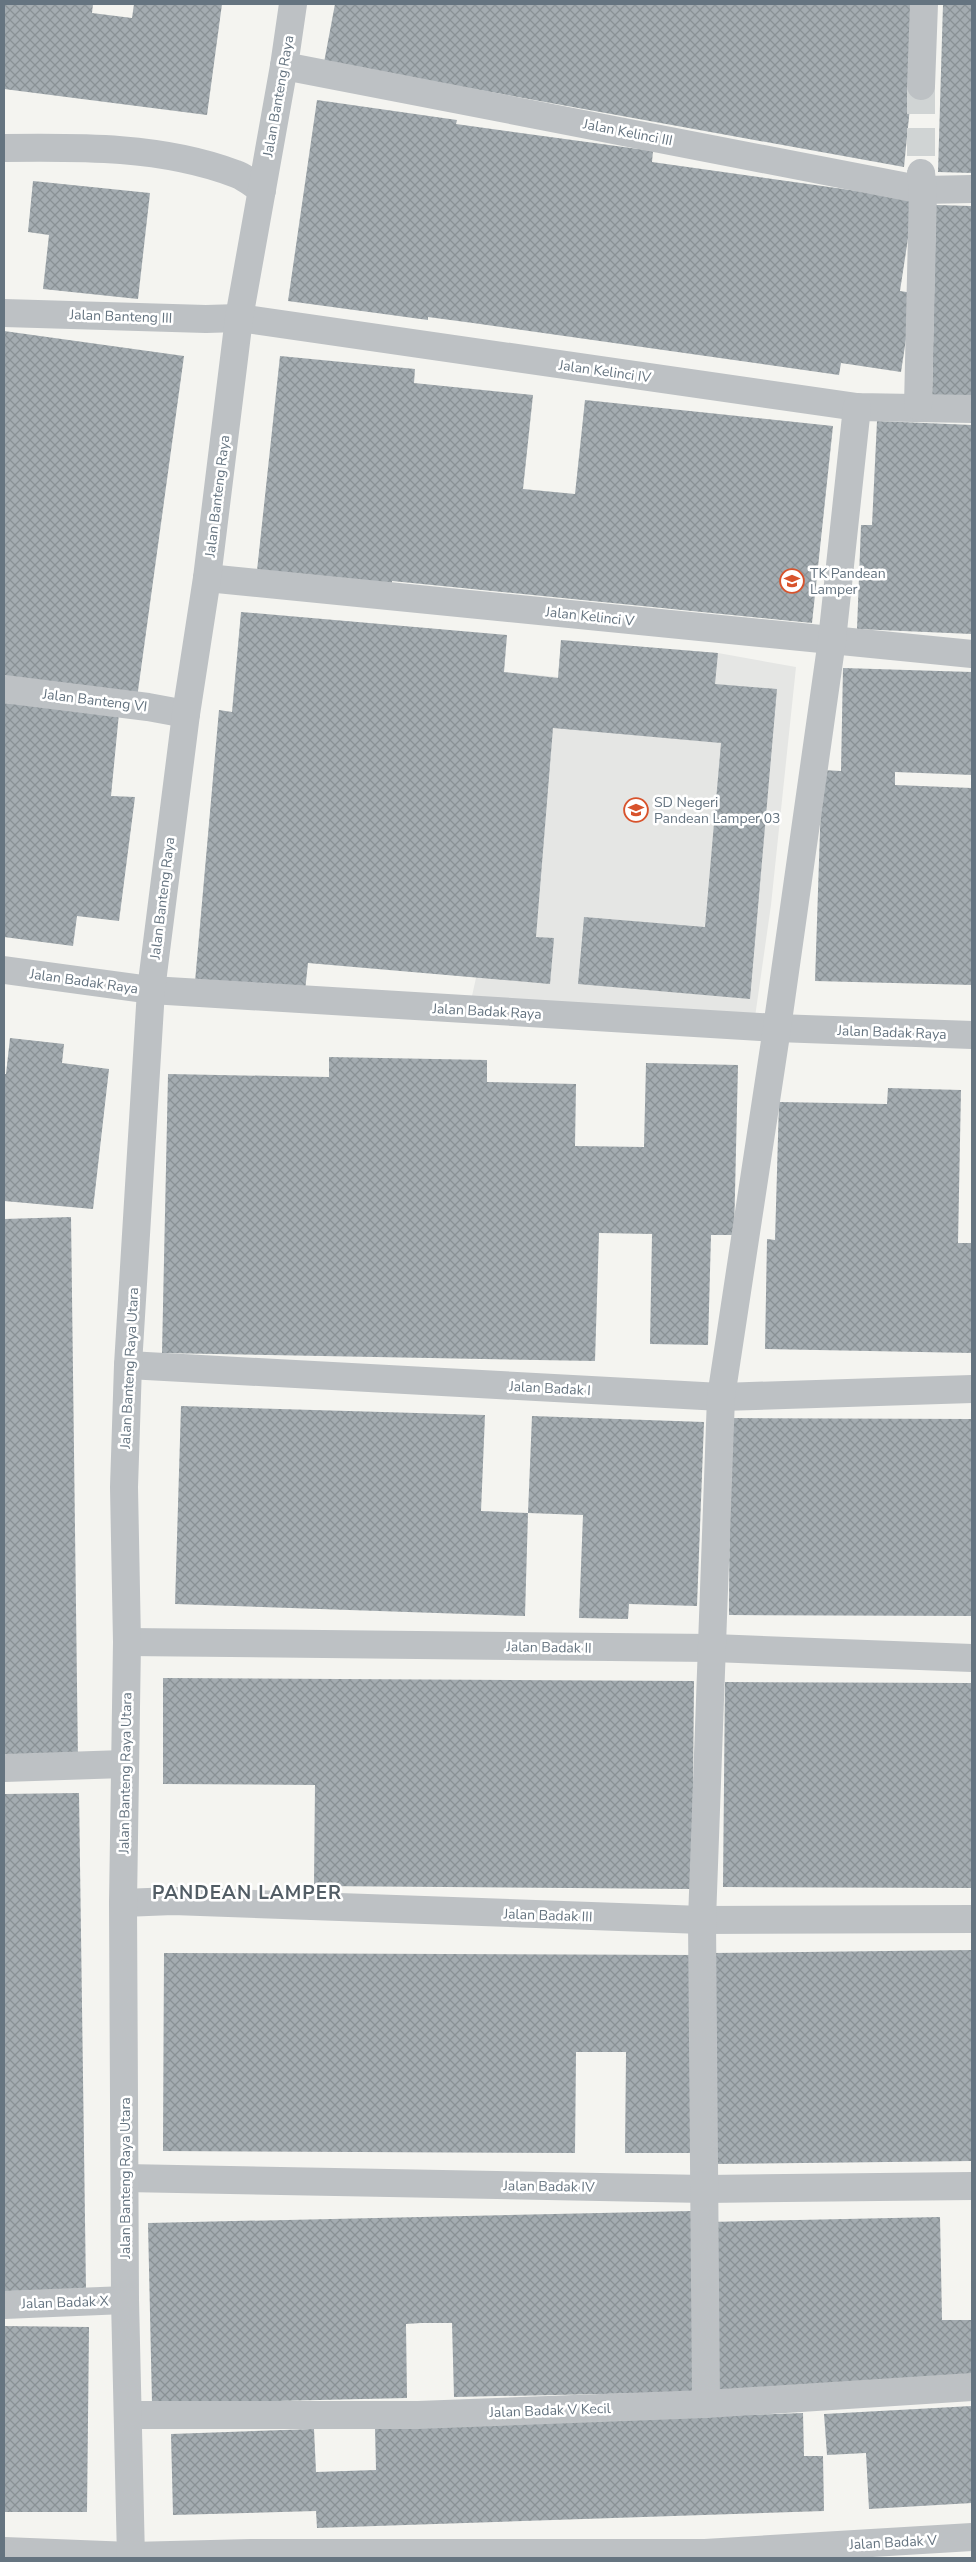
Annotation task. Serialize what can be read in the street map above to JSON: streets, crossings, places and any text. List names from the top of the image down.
{
  "streets": {
    "street": [
      "Jalan Banteng Raya",
      "Jalan Kelinci III",
      "Jalan Banteng III",
      "Jalan Kelinci IV",
      "Jalan Kelinci V",
      "Jalan Banteng VI",
      "Jalan Badak Raya",
      "Jalan Banteng Raya Utara",
      "Jalan Badak I",
      "Jalan Badak II",
      "Jalan Badak III",
      "Jalan Badak IV",
      "Jalan Badak X",
      "Jalan Badak V Kecil",
      "Jalan Badak V"
    ]
  },
  "crossings": [
    ["Jalan Banteng Raya", "Jalan Kelinci III"],
    ["Jalan Banteng Raya", "Jalan Banteng III"],
    ["Jalan Banteng Raya", "Jalan Kelinci IV"],
    ["Jalan Banteng Raya", "Jalan Kelinci V"],
    ["Jalan Banteng Raya", "Jalan Banteng VI"],
    ["Jalan Banteng Raya", "Jalan Badak Raya"],
    ["Jalan Banteng Raya", "Jalan Banteng Raya Utara"],
    ["Jalan Banteng III", "Jalan Kelinci IV"],
    ["Jalan Badak Raya", "Jalan Banteng Raya Utara"],
    ["Jalan Banteng Raya Utara", "Jalan Badak I"],
    ["Jalan Banteng Raya Utara", "Jalan Badak II"],
    ["Jalan Banteng Raya Utara", "Jalan Badak III"],
    ["Jalan Banteng Raya Utara", "Jalan Badak IV"],
    ["Jalan Banteng Raya Utara", "Jalan Badak X"],
    ["Jalan Banteng Raya Utara", "Jalan Badak V Kecil"],
    ["Jalan Banteng Raya Utara", "Jalan Badak V"]
  ],
  "districts": ["PANDEAN LAMPER"],
  "places": {
    "school or university": ["TK Pandean Lamper", "SD Negeri Pandean Lamper 03"]
  }
}
